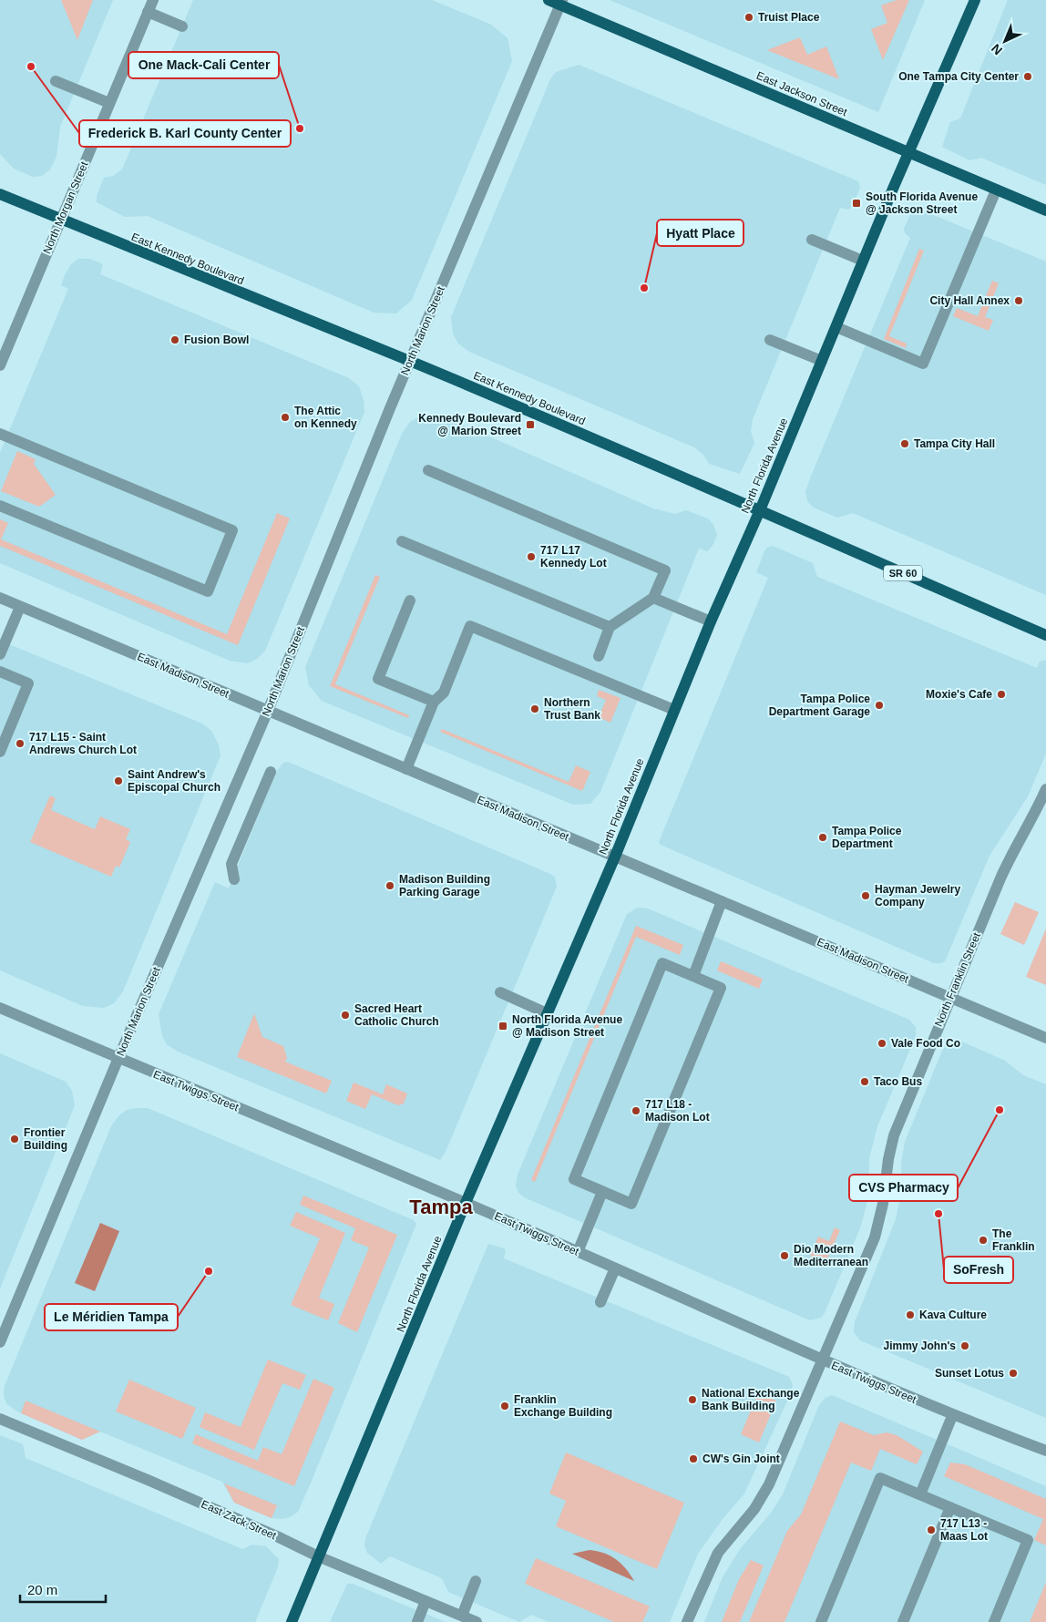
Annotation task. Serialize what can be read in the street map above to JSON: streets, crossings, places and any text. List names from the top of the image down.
{
  "streets": {
    "main road": [
      "East Jackson Street",
      "East Kennedy Boulevard",
      "North Florida Avenue",
      "SR 60"
    ],
    "street": [
      "North Morgan Street",
      "North Marion Street",
      "East Madison Street",
      "North Franklin Street",
      "East Twiggs Street",
      "East Zack Street"
    ]
  },
  "crossings": [
    ["East Jackson Street", "North Marion Street"],
    ["East Jackson Street", "North Florida Avenue"],
    ["North Morgan Street", "East Kennedy Boulevard"],
    ["East Kennedy Boulevard", "North Marion Street"],
    ["East Kennedy Boulevard", "North Florida Avenue"],
    ["North Marion Street", "East Madison Street"],
    ["North Marion Street", "East Twiggs Street"],
    ["North Florida Avenue", "East Madison Street"],
    ["North Florida Avenue", "East Twiggs Street"],
    ["North Florida Avenue", "East Zack Street"],
    ["East Madison Street", "North Franklin Street"],
    ["North Franklin Street", "East Twiggs Street"]
  ],
  "districts": ["Tampa"],
  "places": {
    "other": [
      "Truist Place",
      "Frederick B. Karl County Center",
      "One Tampa City Center",
      "One Mack-Cali Center",
      "Hyatt Place",
      "City Hall Annex",
      "Fusion Bowl",
      "The Attic on Kennedy",
      "Tampa City Hall",
      "717 L17 Kennedy Lot",
      "Moxie's Cafe",
      "Tampa Police Department Garage",
      "Northern Trust Bank",
      "717 L15 - Saint Andrews Church Lot",
      "Saint Andrew's Episcopal Church",
      "Tampa Police Department",
      "Madison Building Parking Garage",
      "Hayman Jewelry Company",
      "Sacred Heart Catholic Church",
      "Vale Food Co",
      "Taco Bus",
      "CVS Pharmacy",
      "717 L18 - Madison Lot",
      "Frontier Building",
      "SoFresh",
      "The Franklin",
      "Dio Modern Mediterranean",
      "Le Méridien Tampa",
      "Kava Culture",
      "Jimmy John's",
      "Sunset Lotus",
      "National Exchange Bank Building",
      "Franklin Exchange Building",
      "CW's Gin Joint",
      "717 L13 - Maas Lot"
    ],
    "transit": ["South Florida Avenue @ Jackson Street", "Kennedy Boulevard @ Marion Street", "North Florida Avenue @ Madison Street"]
  },
  "scale_bar": "20 m",
  "north": "bottom left"
}
